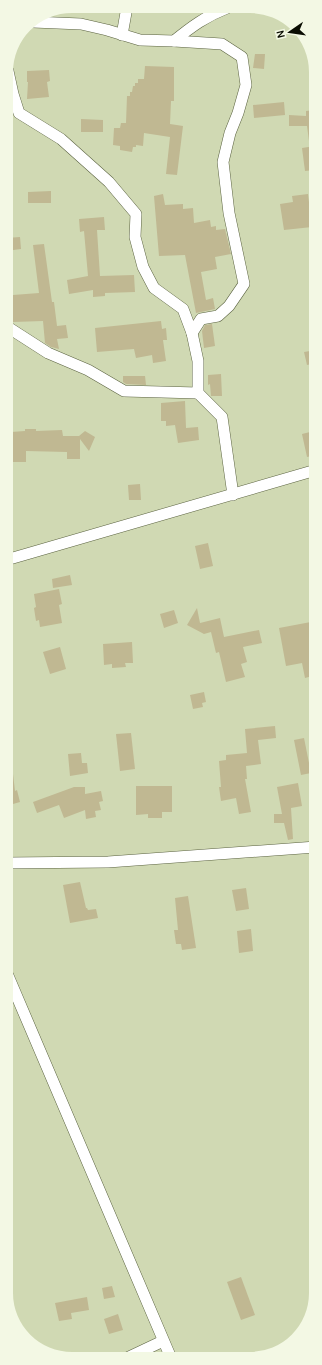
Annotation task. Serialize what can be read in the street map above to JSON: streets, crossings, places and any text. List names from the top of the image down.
{
  "north": "left"
}
